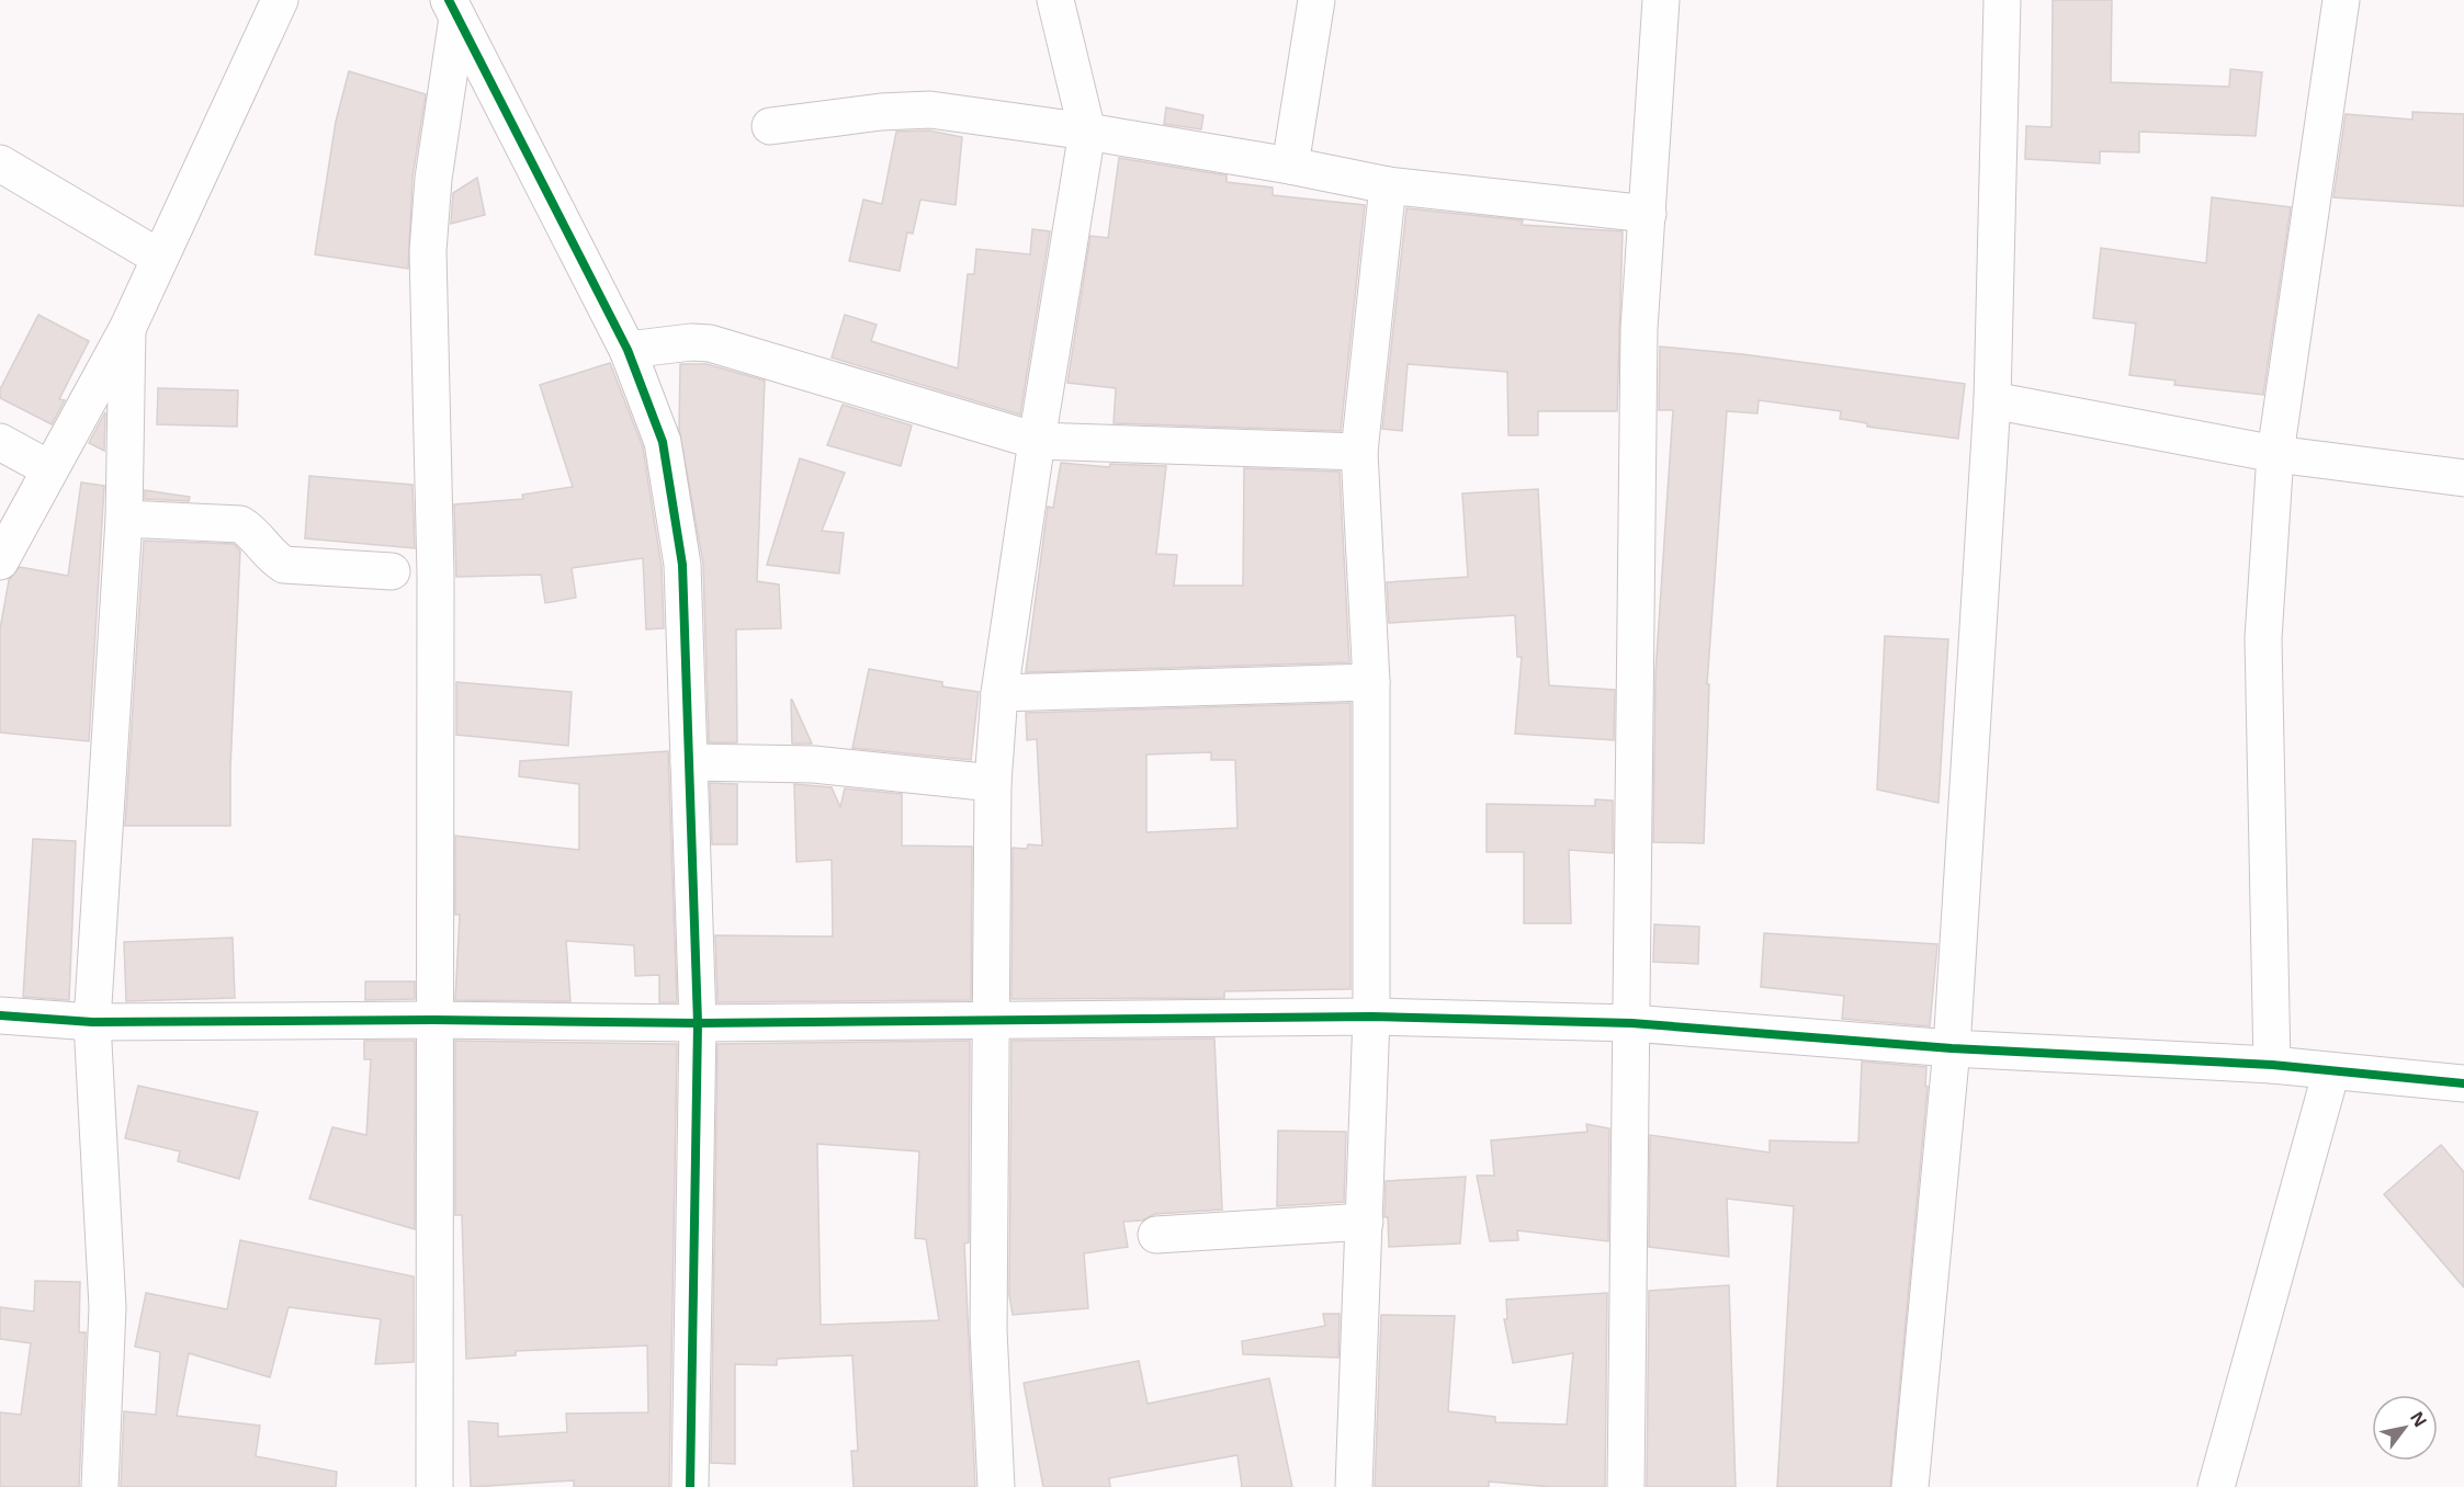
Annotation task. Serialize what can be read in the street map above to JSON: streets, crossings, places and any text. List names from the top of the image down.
{
  "north": "top right"
}
